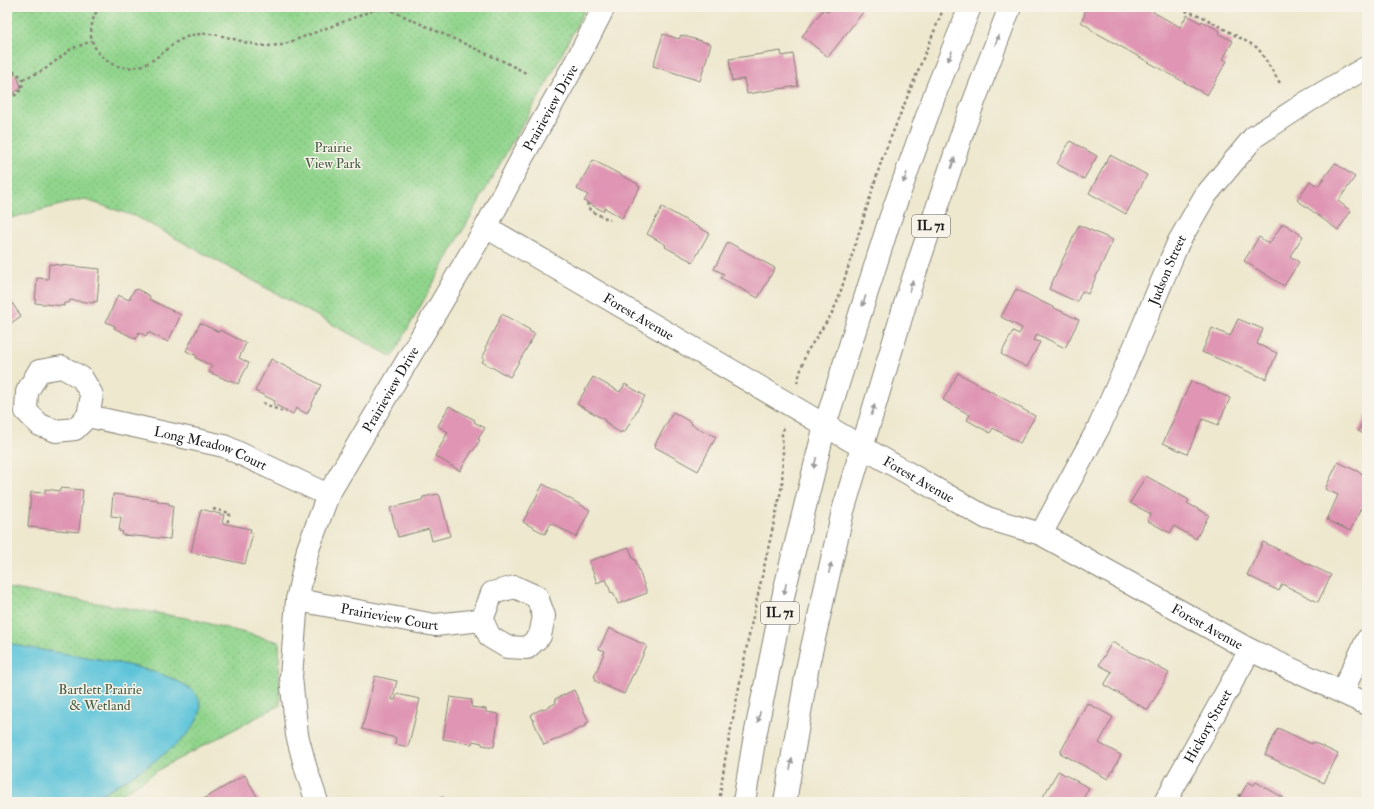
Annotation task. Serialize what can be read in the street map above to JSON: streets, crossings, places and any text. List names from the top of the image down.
{
  "streets": {
    "street": [
      "Prairieview Drive",
      "IL 71",
      "Judson Street",
      "Forest Avenue",
      "Long Meadow Court",
      "Prairieview Court",
      "Hickory Street"
    ]
  },
  "crossings": [
    ["Prairieview Drive", "Forest Avenue"],
    ["Prairieview Drive", "Long Meadow Court"],
    ["Prairieview Drive", "Prairieview Court"],
    ["IL 71", "Forest Avenue"],
    ["Judson Street", "Forest Avenue"],
    ["Forest Avenue", "Hickory Street"]
  ],
  "parks": ["Prairie View Park", "Bartlett Prairie & Wetland"]
}
